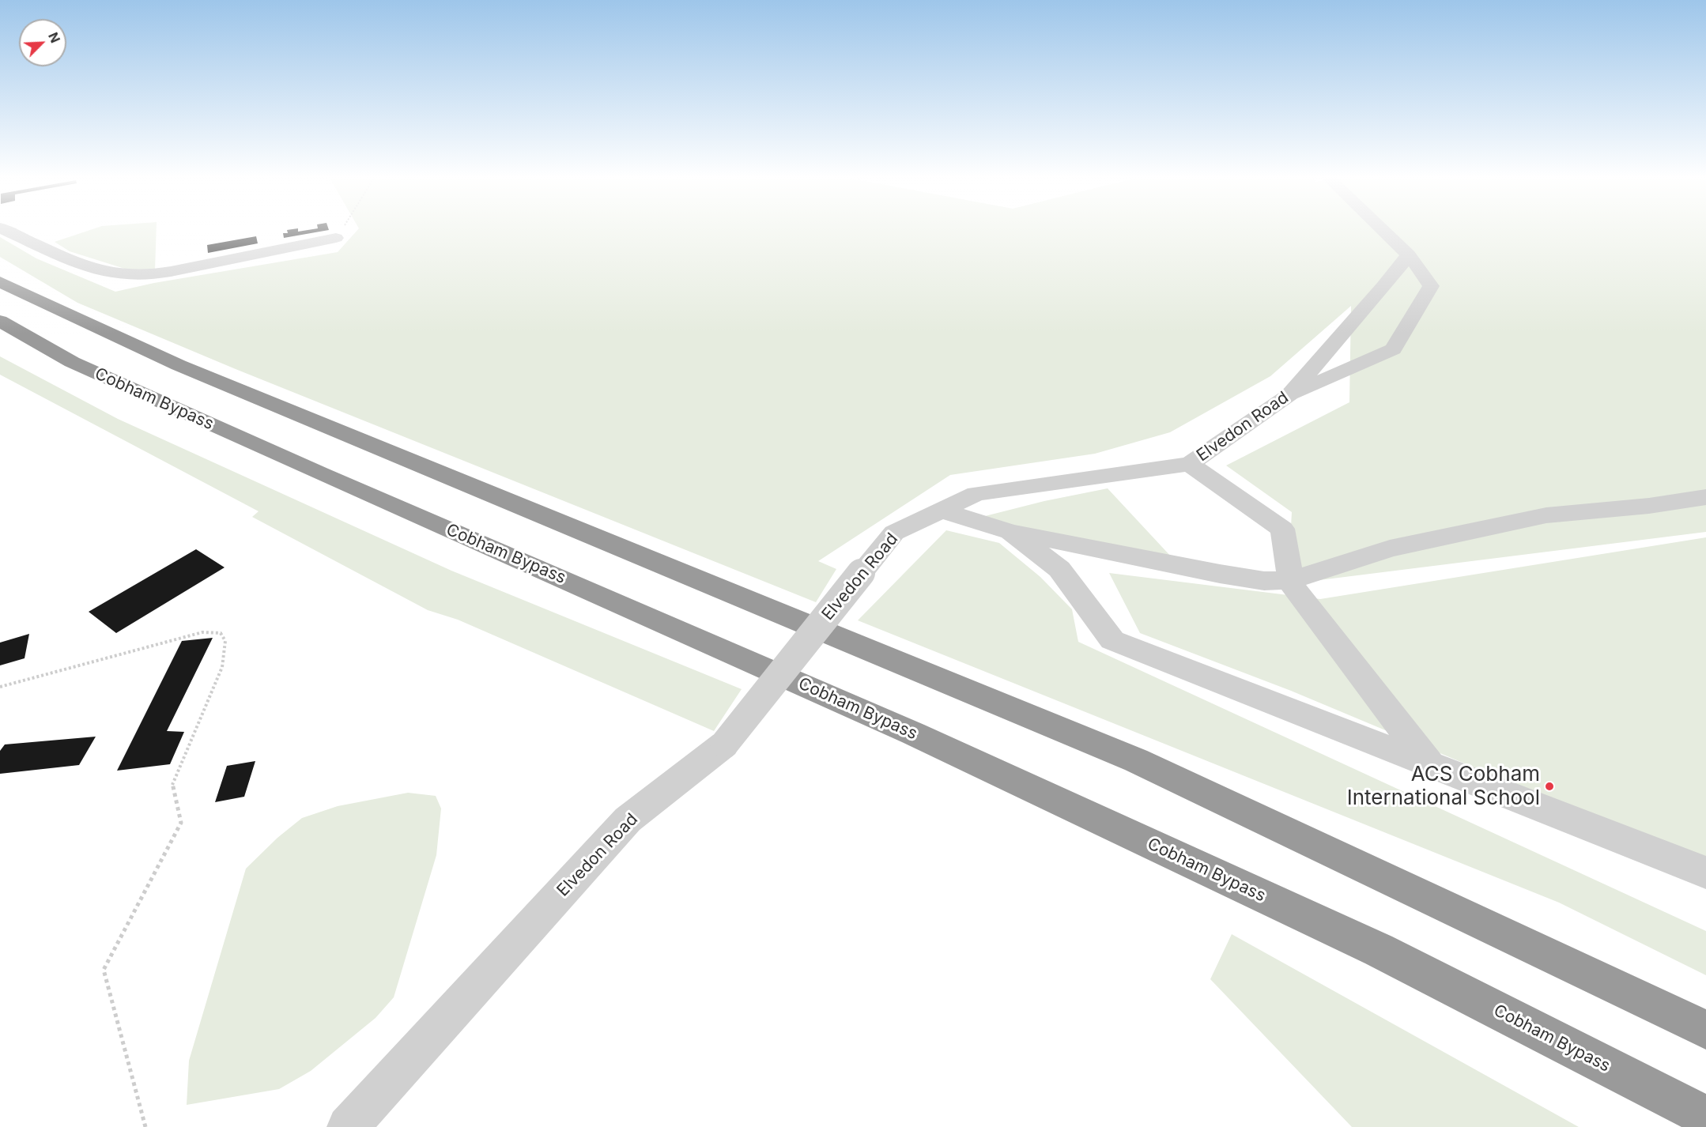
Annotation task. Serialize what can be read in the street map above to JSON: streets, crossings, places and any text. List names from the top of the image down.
{
  "streets": {
    "highway": ["Cobham Bypass"],
    "street": ["Elvedon Road"]
  },
  "places": ["ACS Cobham International School"],
  "north": "top right"
}
